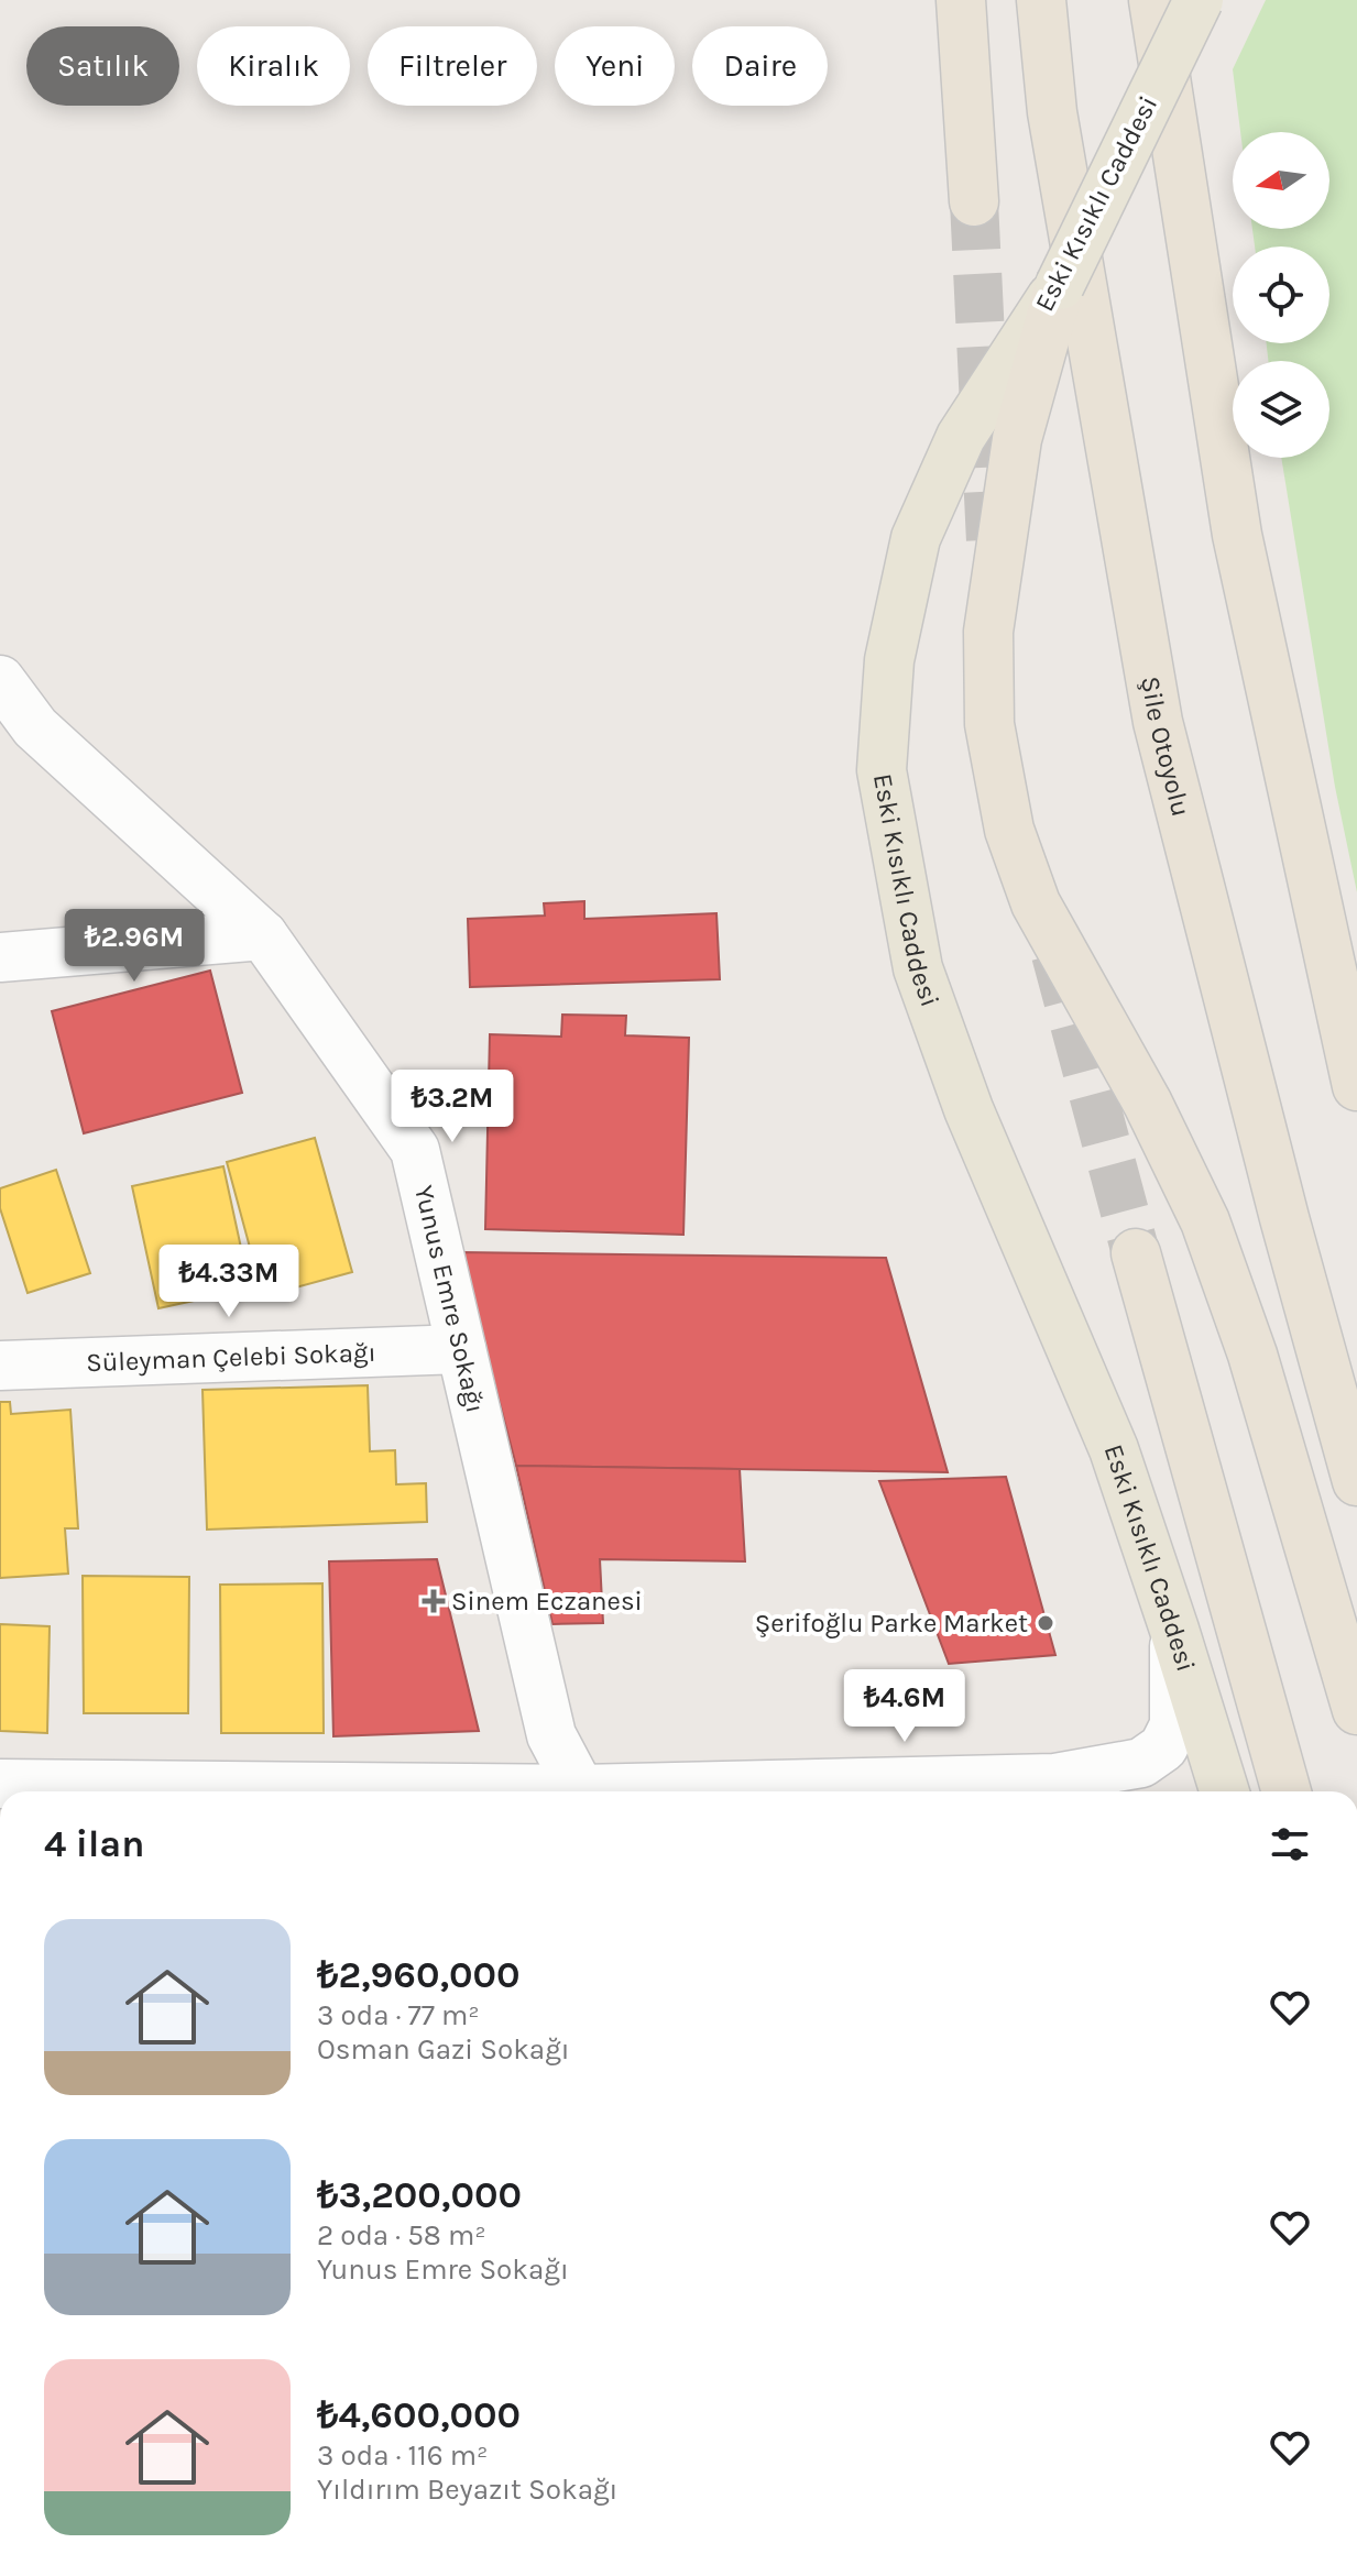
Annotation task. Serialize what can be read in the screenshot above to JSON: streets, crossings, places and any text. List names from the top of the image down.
{
  "streets": {
    "highway": ["Şile Otoyolu"],
    "main road": ["Eski Kısıklı Caddesi"],
    "street": ["Yunus Emre Sokağı", "Süleyman Çelebi Sokağı"]
  },
  "crossings": [
    ["Yunus Emre Sokağı", "Süleyman Çelebi Sokağı"]
  ],
  "places": {
    "health": ["Sinem Eczanesi"],
    "other": ["Şerifoğlu Parke Market"]
  },
  "north": "left",
  "page": {
    "chip": [
      "Satılık",
      "Kiralık",
      "Filtreler",
      "Yeni",
      "Daire"
    ],
    "price": [
      "₺2.96M",
      "₺3.2M",
      "₺4.33M",
      "₺4.6M"
    ],
    "heading": "4 ilan",
    "list": [
      {
        "name": "₺2,960,000",
        "note": "3 oda · 77 m² · Osman Gazi Sokağı"
      },
      {
        "name": "₺3,200,000",
        "note": "2 oda · 58 m² · Yunus Emre Sokağı"
      },
      {
        "name": "₺4,600,000",
        "note": "3 oda · 116 m² · Yıldırım Beyazıt Sokağı"
      }
    ]
  }
}
